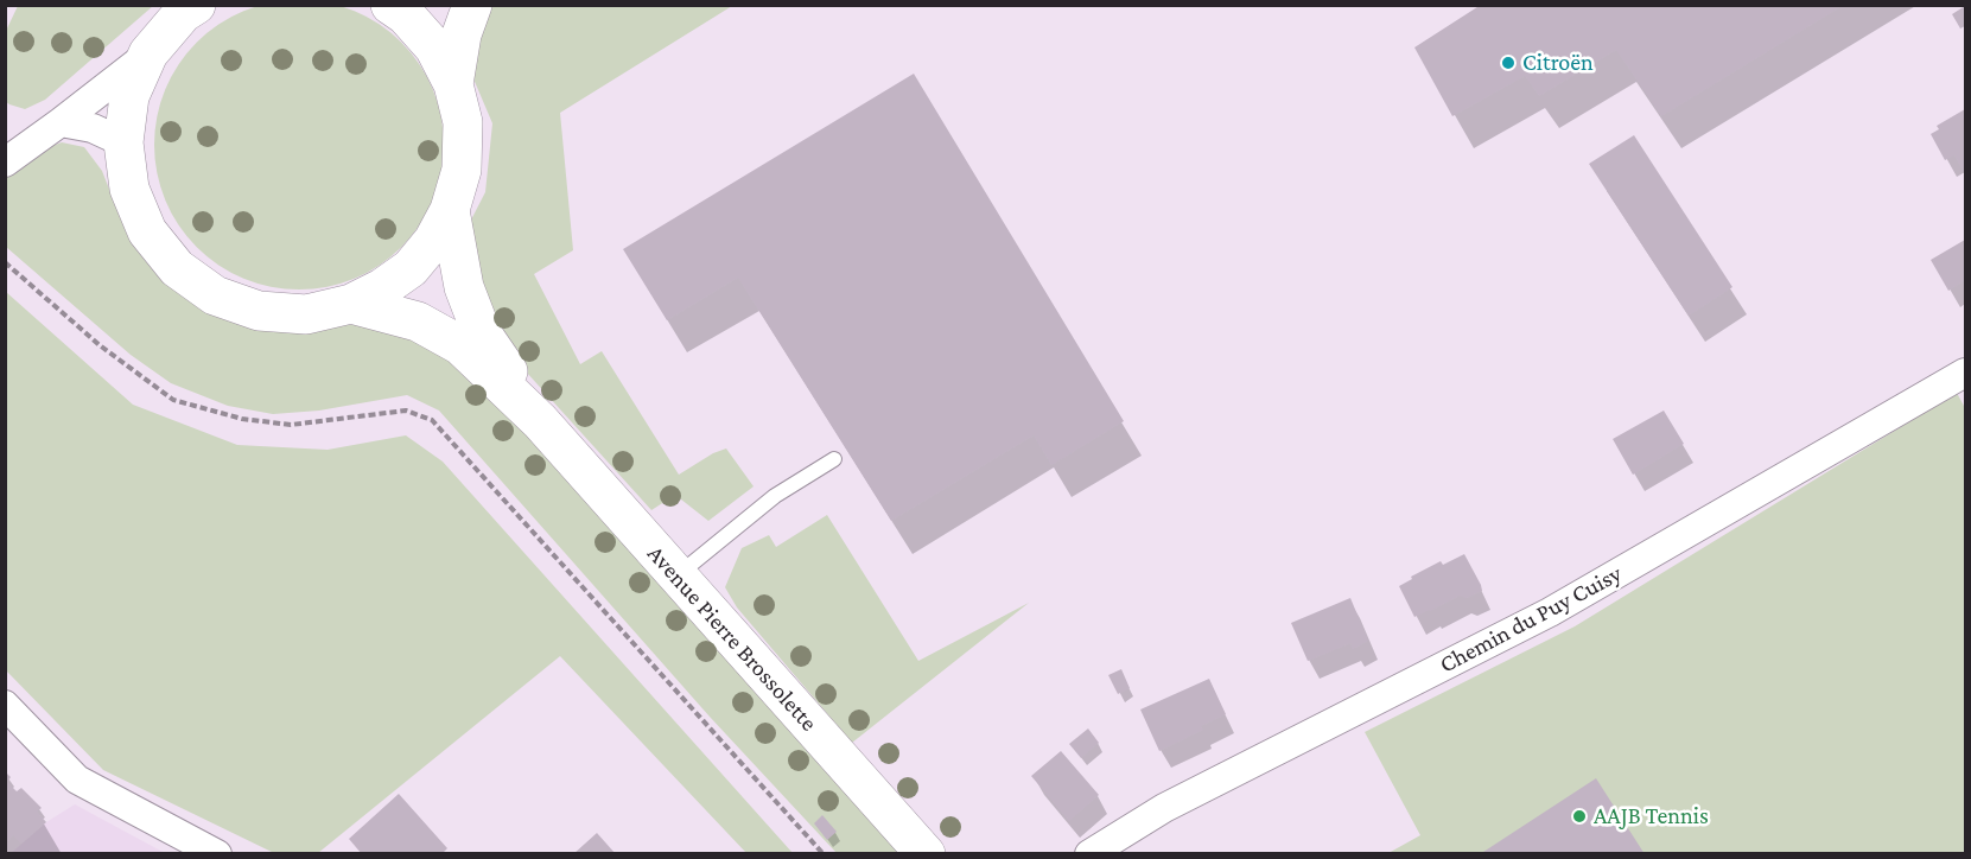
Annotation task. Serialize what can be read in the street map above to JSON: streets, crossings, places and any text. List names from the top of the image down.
{
  "streets": {
    "main road": ["Avenue Pierre Brossolette"],
    "street": ["Chemin du Puy Cuisy"]
  },
  "places": ["Citroën", "AAJB Tennis"]
}
